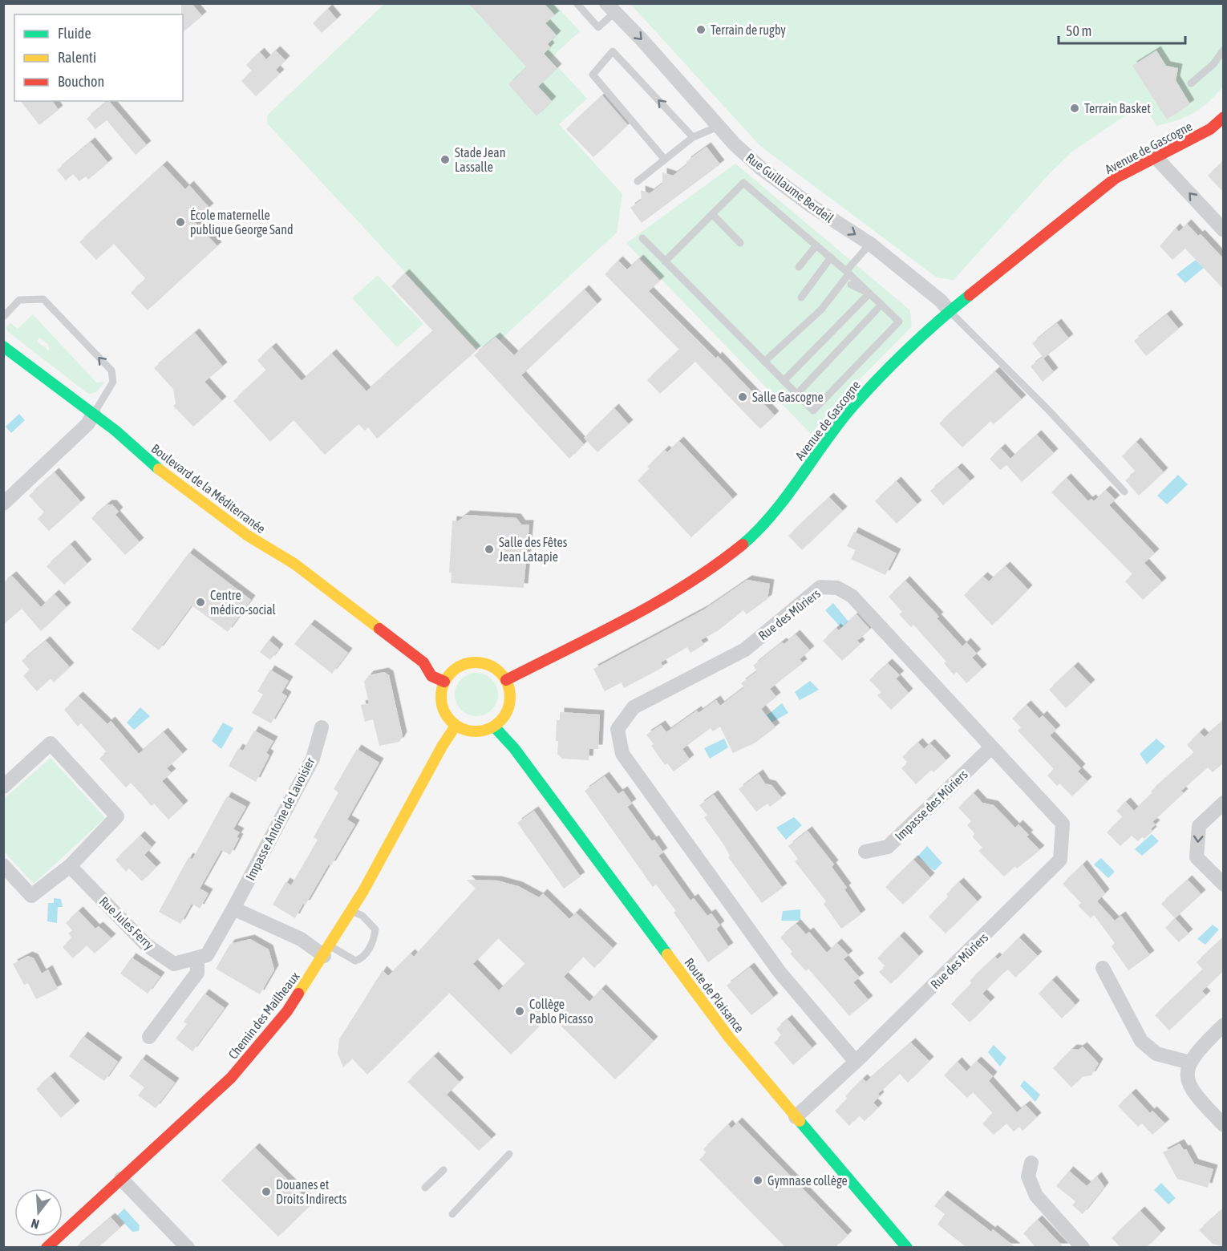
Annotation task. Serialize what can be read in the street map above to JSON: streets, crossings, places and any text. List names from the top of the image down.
{
  "streets": {
    "main road": [
      "Avenue de Gascogne",
      "Boulevard de la Méditerranée",
      "Route de Plaisance",
      "Chemin des Mailheaux"
    ],
    "street": [
      "Rue Guillaume Berdeil",
      "Rue des Mûriers",
      "Impasse des Mûriers",
      "Impasse Antoine de Lavoisier",
      "Rue Jules Ferry"
    ]
  },
  "crossings": [
    ["Avenue de Gascogne", "Rue Guillaume Berdeil"],
    ["Avenue de Gascogne", "Boulevard de la Méditerranée"],
    ["Avenue de Gascogne", "Route de Plaisance"],
    ["Avenue de Gascogne", "Chemin des Mailheaux"],
    ["Boulevard de la Méditerranée", "Route de Plaisance"],
    ["Boulevard de la Méditerranée", "Chemin des Mailheaux"],
    ["Rue des Mûriers", "Impasse des Mûriers"],
    ["Rue des Mûriers", "Route de Plaisance"],
    ["Impasse Antoine de Lavoisier", "Rue Jules Ferry"],
    ["Route de Plaisance", "Chemin des Mailheaux"]
  ],
  "one_way": ["Rue Guillaume Berdeil"],
  "places": [
    "Terrain de rugby",
    "Terrain Basket",
    "Stade Jean Lassalle",
    "École maternelle publique George Sand",
    "Salle Gascogne",
    "Salle des Fêtes Jean Latapie",
    "Centre médico-social",
    "Collège Pablo Picasso",
    "Gymnase collège",
    "Douanes et Droits Indirects"
  ],
  "legend": ["Fluide", "Ralenti", "Bouchon"],
  "scale_bar": "50 m",
  "north": "bottom"
}
